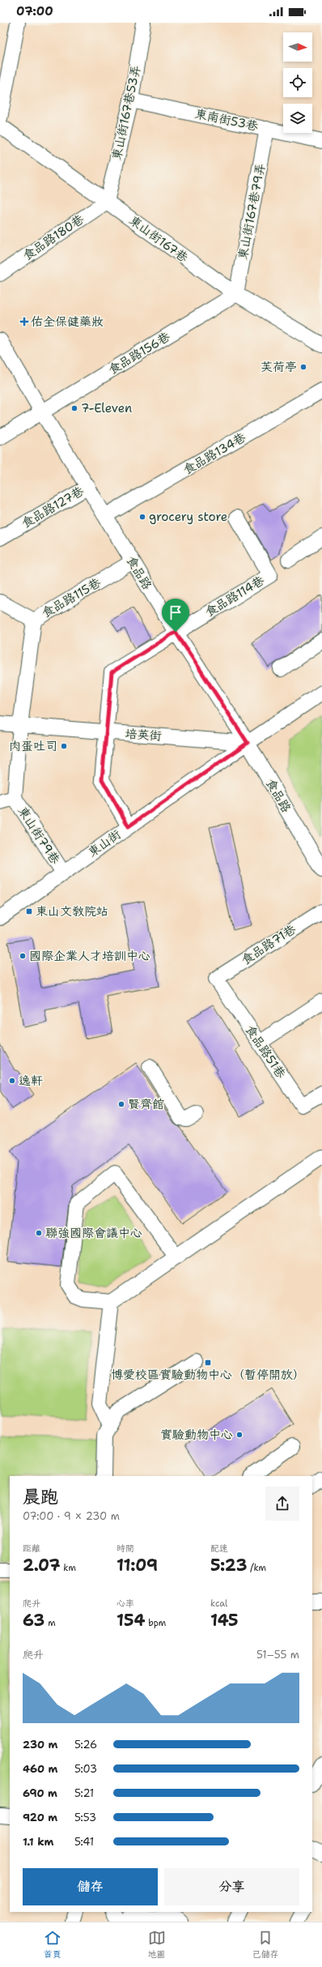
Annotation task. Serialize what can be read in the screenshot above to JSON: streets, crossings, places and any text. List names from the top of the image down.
{
  "streets": {
    "street": [
      "東山街167巷53弄",
      "東南街53巷",
      "東山街167巷79弄",
      "食品路180巷",
      "東山街167巷",
      "食品路156巷",
      "食品路134巷",
      "食品路127巷",
      "食品路",
      "食品路114巷",
      "食品路115巷",
      "培英街",
      "東山街79巷",
      "東山街",
      "食品路71巷",
      "食品路51巷"
    ]
  },
  "crossings": [
    ["東山街167巷53弄", "東南街53巷"],
    ["東山街167巷53弄", "食品路180巷"],
    ["東山街167巷53弄", "東山街167巷"],
    ["東南街53巷", "東山街167巷79弄"],
    ["東山街167巷79弄", "東山街167巷"],
    ["東山街167巷79弄", "食品路156巷"],
    ["食品路180巷", "東山街167巷"],
    ["東山街167巷", "食品路156巷"],
    ["食品路156巷", "食品路"],
    ["食品路134巷", "食品路"],
    ["食品路127巷", "食品路"],
    ["食品路", "食品路114巷"],
    ["食品路", "食品路115巷"],
    ["食品路", "培英街"],
    ["食品路", "東山街"],
    ["食品路115巷", "培英街"],
    ["食品路115巷", "東山街79巷"],
    ["培英街", "東山街"],
    ["東山街79巷", "東山街"],
    ["食品路71巷", "食品路51巷"]
  ],
  "places": {
    "health": ["佑全保健藥妝"],
    "other": [
      "芙荷亭",
      "7-Eleven",
      "grocery store",
      "肉蛋吐司",
      "國際企業人才培訓中心",
      "逸軒",
      "賢齊館",
      "聯強國際會議中心",
      "實驗動物中心"
    ],
    "transit": ["東山文教院站", "博愛校區實驗動物中心（暫停開放）"]
  },
  "north": "right",
  "page": {
    "status": "07:00",
    "heading": ["晨跑", "07:00 · 9 × 230 m"],
    "stats": [
      ["距離", "2.07 km"],
      ["時間", "11:09"],
      ["配速", "5:23 /km"],
      ["爬升", "63 m"],
      ["心率", "154 bpm"],
      ["kcal", "145"]
    ],
    "chart": ["爬升", "51–55 m"],
    "list": [
      {
        "name": "230 m",
        "note": "5:26"
      },
      {
        "name": "460 m",
        "note": "5:03"
      },
      {
        "name": "690 m",
        "note": "5:21"
      },
      {
        "name": "920 m",
        "note": "5:53"
      },
      {
        "name": "1.1 km",
        "note": "5:41"
      }
    ],
    "buttons": ["儲存", "分享"],
    "tabs": ["首頁", "地圖", "已儲存"]
  }
}
